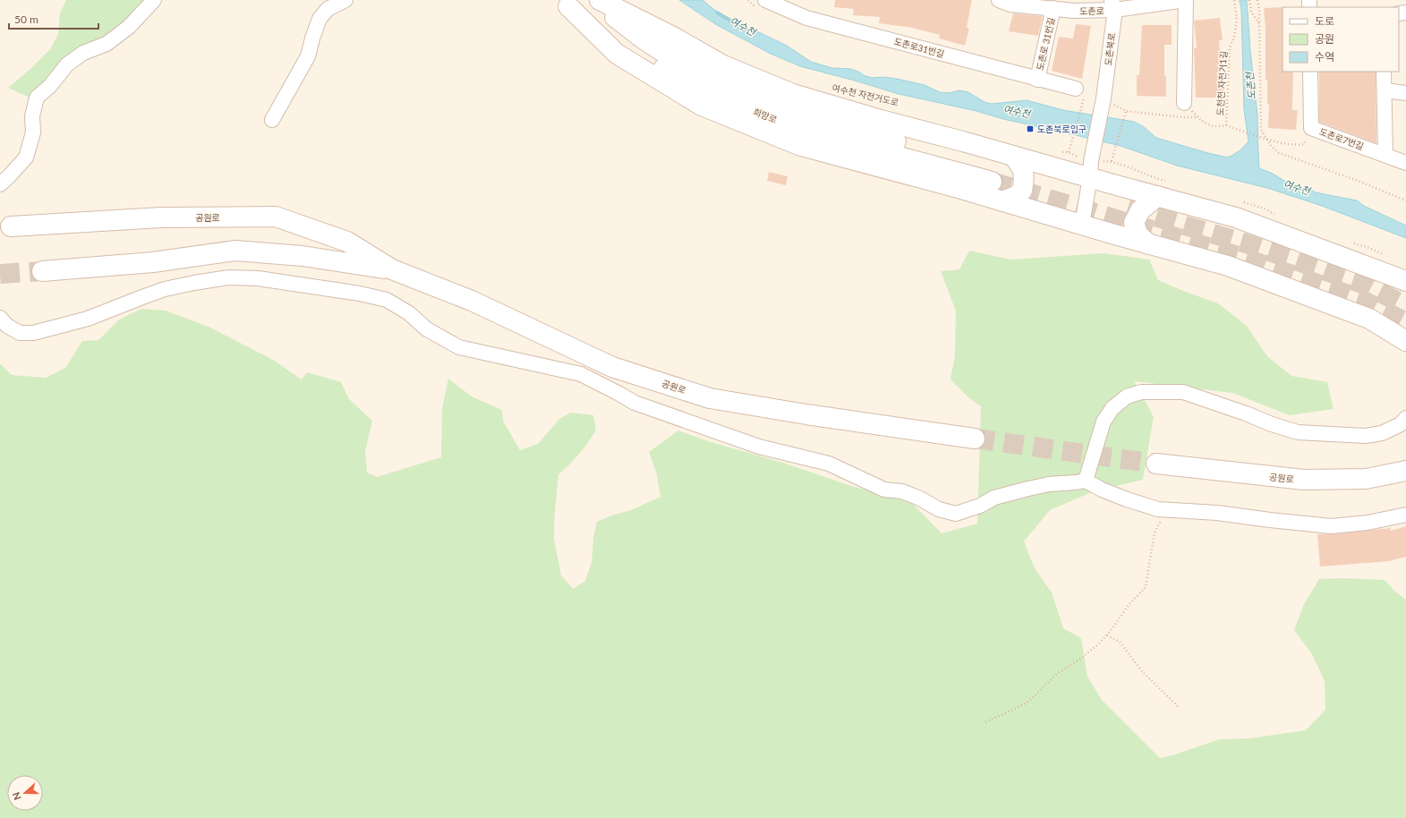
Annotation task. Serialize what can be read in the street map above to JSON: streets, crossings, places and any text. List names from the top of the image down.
{
  "streets": {
    "main road": ["희망로", "공원로"],
    "street": [
      "도촌로",
      "도촌로 31번길",
      "도촌로31번길",
      "도촌북로",
      "도촌로7번길"
    ],
    "path": ["도천천 자전거1길"]
  },
  "crossings": [
    ["도촌로", "도촌로 31번길"],
    ["도촌로", "도촌북로"],
    ["도촌로 31번길", "도촌로31번길"]
  ],
  "water": ["여수천", "도촌천"],
  "places": {
    "transit": ["도촌북로입구"]
  },
  "legend": ["도로", "공원", "수역"],
  "scale_bar": "50 m",
  "north": "left"
}
